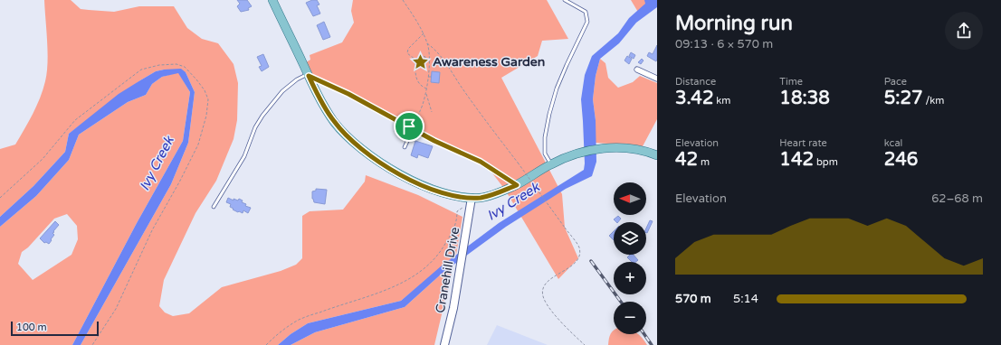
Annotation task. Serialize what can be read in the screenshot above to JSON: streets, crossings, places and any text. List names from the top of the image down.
{
  "streets": {
    "main road": ["Cranehill Drive"]
  },
  "water": ["Ivy Creek"],
  "places": {
    "place": ["Awareness Garden"]
  },
  "scale_bar": "100 m",
  "north": "left",
  "page": {
    "heading": ["Morning run", "09:13 · 6 × 570 m"],
    "stats": [
      ["Distance", "3.42 km"],
      ["Time", "18:38"],
      ["Pace", "5:27 /km"],
      ["Elevation", "42 m"],
      ["Heart rate", "142 bpm"],
      ["kcal", "246"]
    ],
    "map_buttons": ["+", "−"],
    "chart": ["Elevation", "62–68 m"],
    "list": [
      {
        "name": "570 m",
        "note": "5:14"
      }
    ],
    "scale": "100 m"
  }
}
